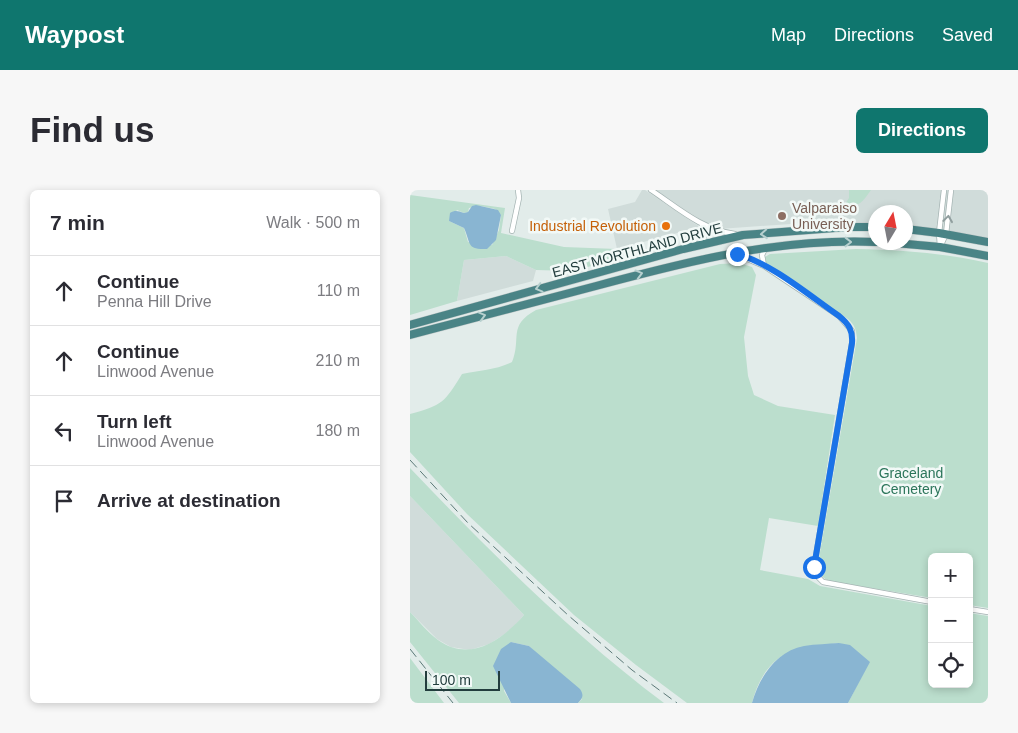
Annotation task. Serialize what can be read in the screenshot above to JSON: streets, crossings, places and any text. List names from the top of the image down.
{
  "streets": {
    "highway": ["EAST MORTHLAND DRIVE"]
  },
  "parks": ["Graceland Cemetery"],
  "places": ["Valparaiso University", "Industrial Revolution"],
  "scale_bar": "100 m",
  "north": "top",
  "page": {
    "header": "Waypost",
    "nav": ["Map", "Directions", "Saved"],
    "buttons": "Directions",
    "title": "Find us",
    "heading": ["7 min", "Walk · 500 m"],
    "list": [
      ["Continue", "Penna Hill Drive", "110 m"],
      ["Continue", "Linwood Avenue", "210 m"],
      ["Turn left", "Linwood Avenue", "180 m"],
      "Arrive at destination"
    ],
    "map_buttons": ["+", "−"],
    "scale": "100 m"
  }
}
